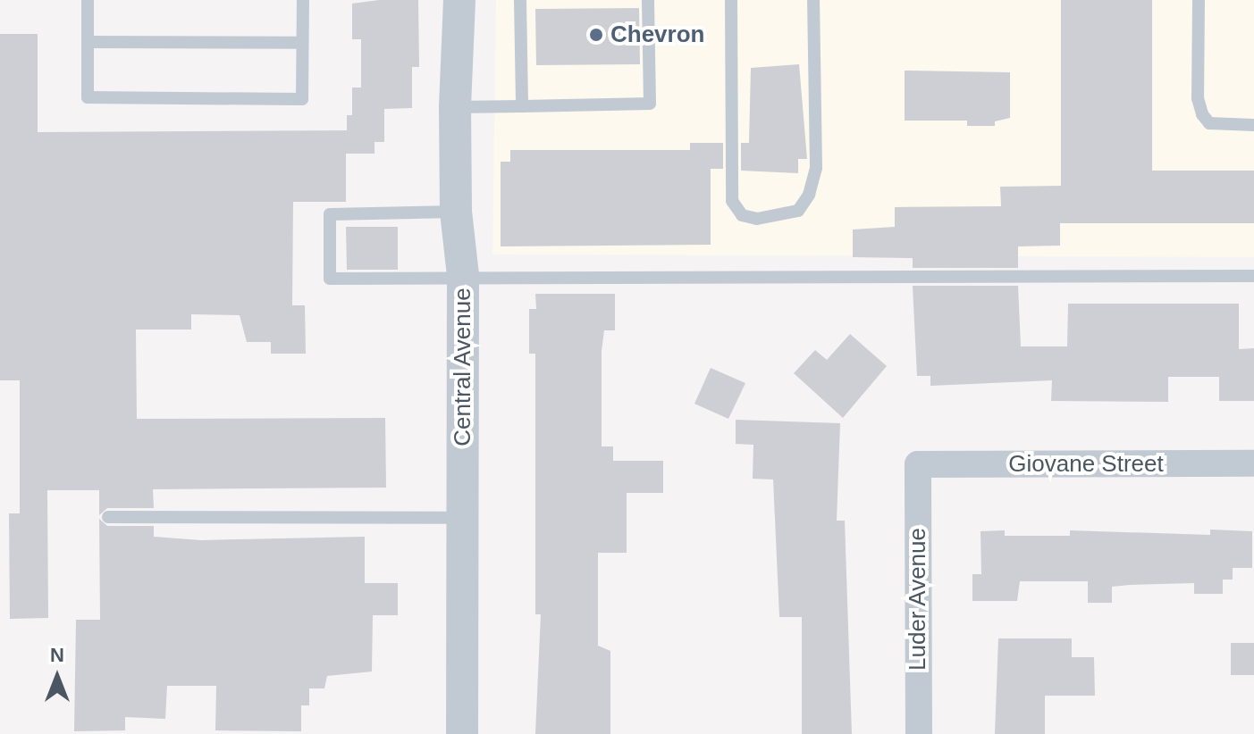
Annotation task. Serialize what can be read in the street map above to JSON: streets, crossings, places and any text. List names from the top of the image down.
{
  "streets": {
    "street": ["Central Avenue", "Giovane Street", "Luder Avenue"]
  },
  "crossings": [
    ["Giovane Street", "Luder Avenue"]
  ],
  "places": ["Chevron"],
  "north": "top"
}
